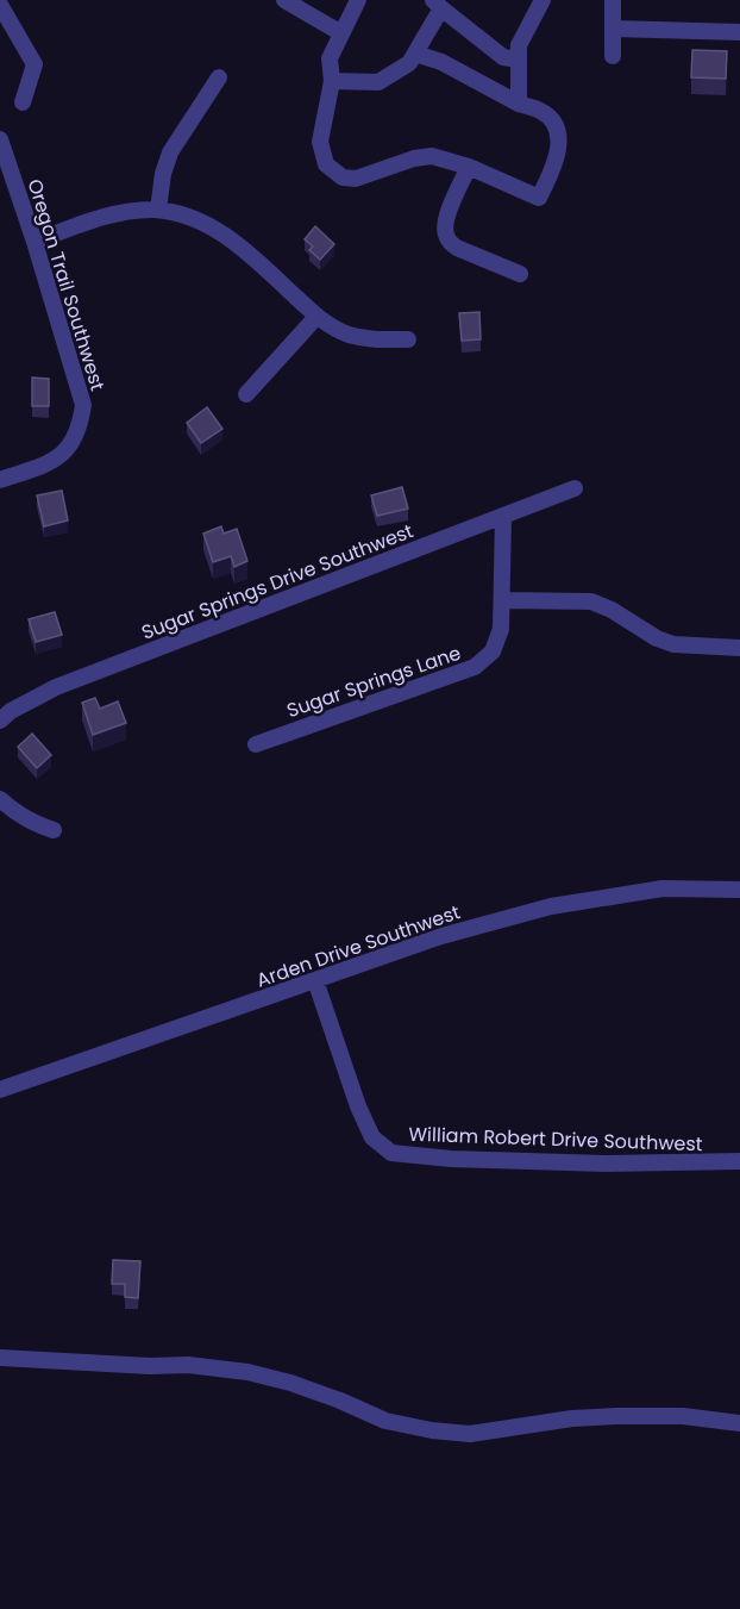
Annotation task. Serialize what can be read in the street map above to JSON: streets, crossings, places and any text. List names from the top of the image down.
{
  "streets": {
    "street": [
      "Oregon Trail Southwest",
      "Sugar Springs Drive Southwest",
      "Sugar Springs Lane",
      "Arden Drive Southwest",
      "William Robert Drive Southwest"
    ]
  },
  "crossings": [
    ["Sugar Springs Drive Southwest", "Sugar Springs Lane"],
    ["Arden Drive Southwest", "William Robert Drive Southwest"]
  ]
}
